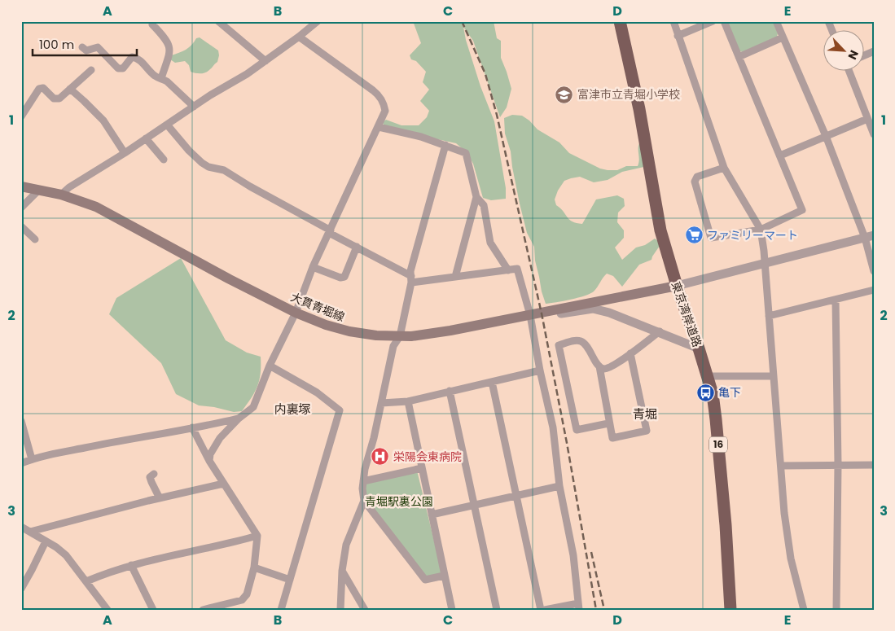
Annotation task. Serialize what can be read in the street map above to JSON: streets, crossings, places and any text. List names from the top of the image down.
{
  "streets": {
    "highway": ["東京湾岸道路", "16"],
    "main road": ["大貫青堀線"]
  },
  "crossings": [
    ["大貫青堀線", "東京湾岸道路"]
  ],
  "districts": ["内裏塚", "青堀"],
  "parks": ["青堀駅裏公園"],
  "places": {
    "school or university": ["富津市立青堀小学校"],
    "supermarket": ["ファミリーマート"],
    "bus stop": ["亀下"],
    "hospital": ["栄陽会東病院"]
  },
  "scale_bar": "100 m",
  "north": "bottom right",
  "grid": {
    "columns": [
      "A",
      "B",
      "C",
      "D",
      "E"
    ],
    "rows": ["1", "2", "3"]
  }
}
